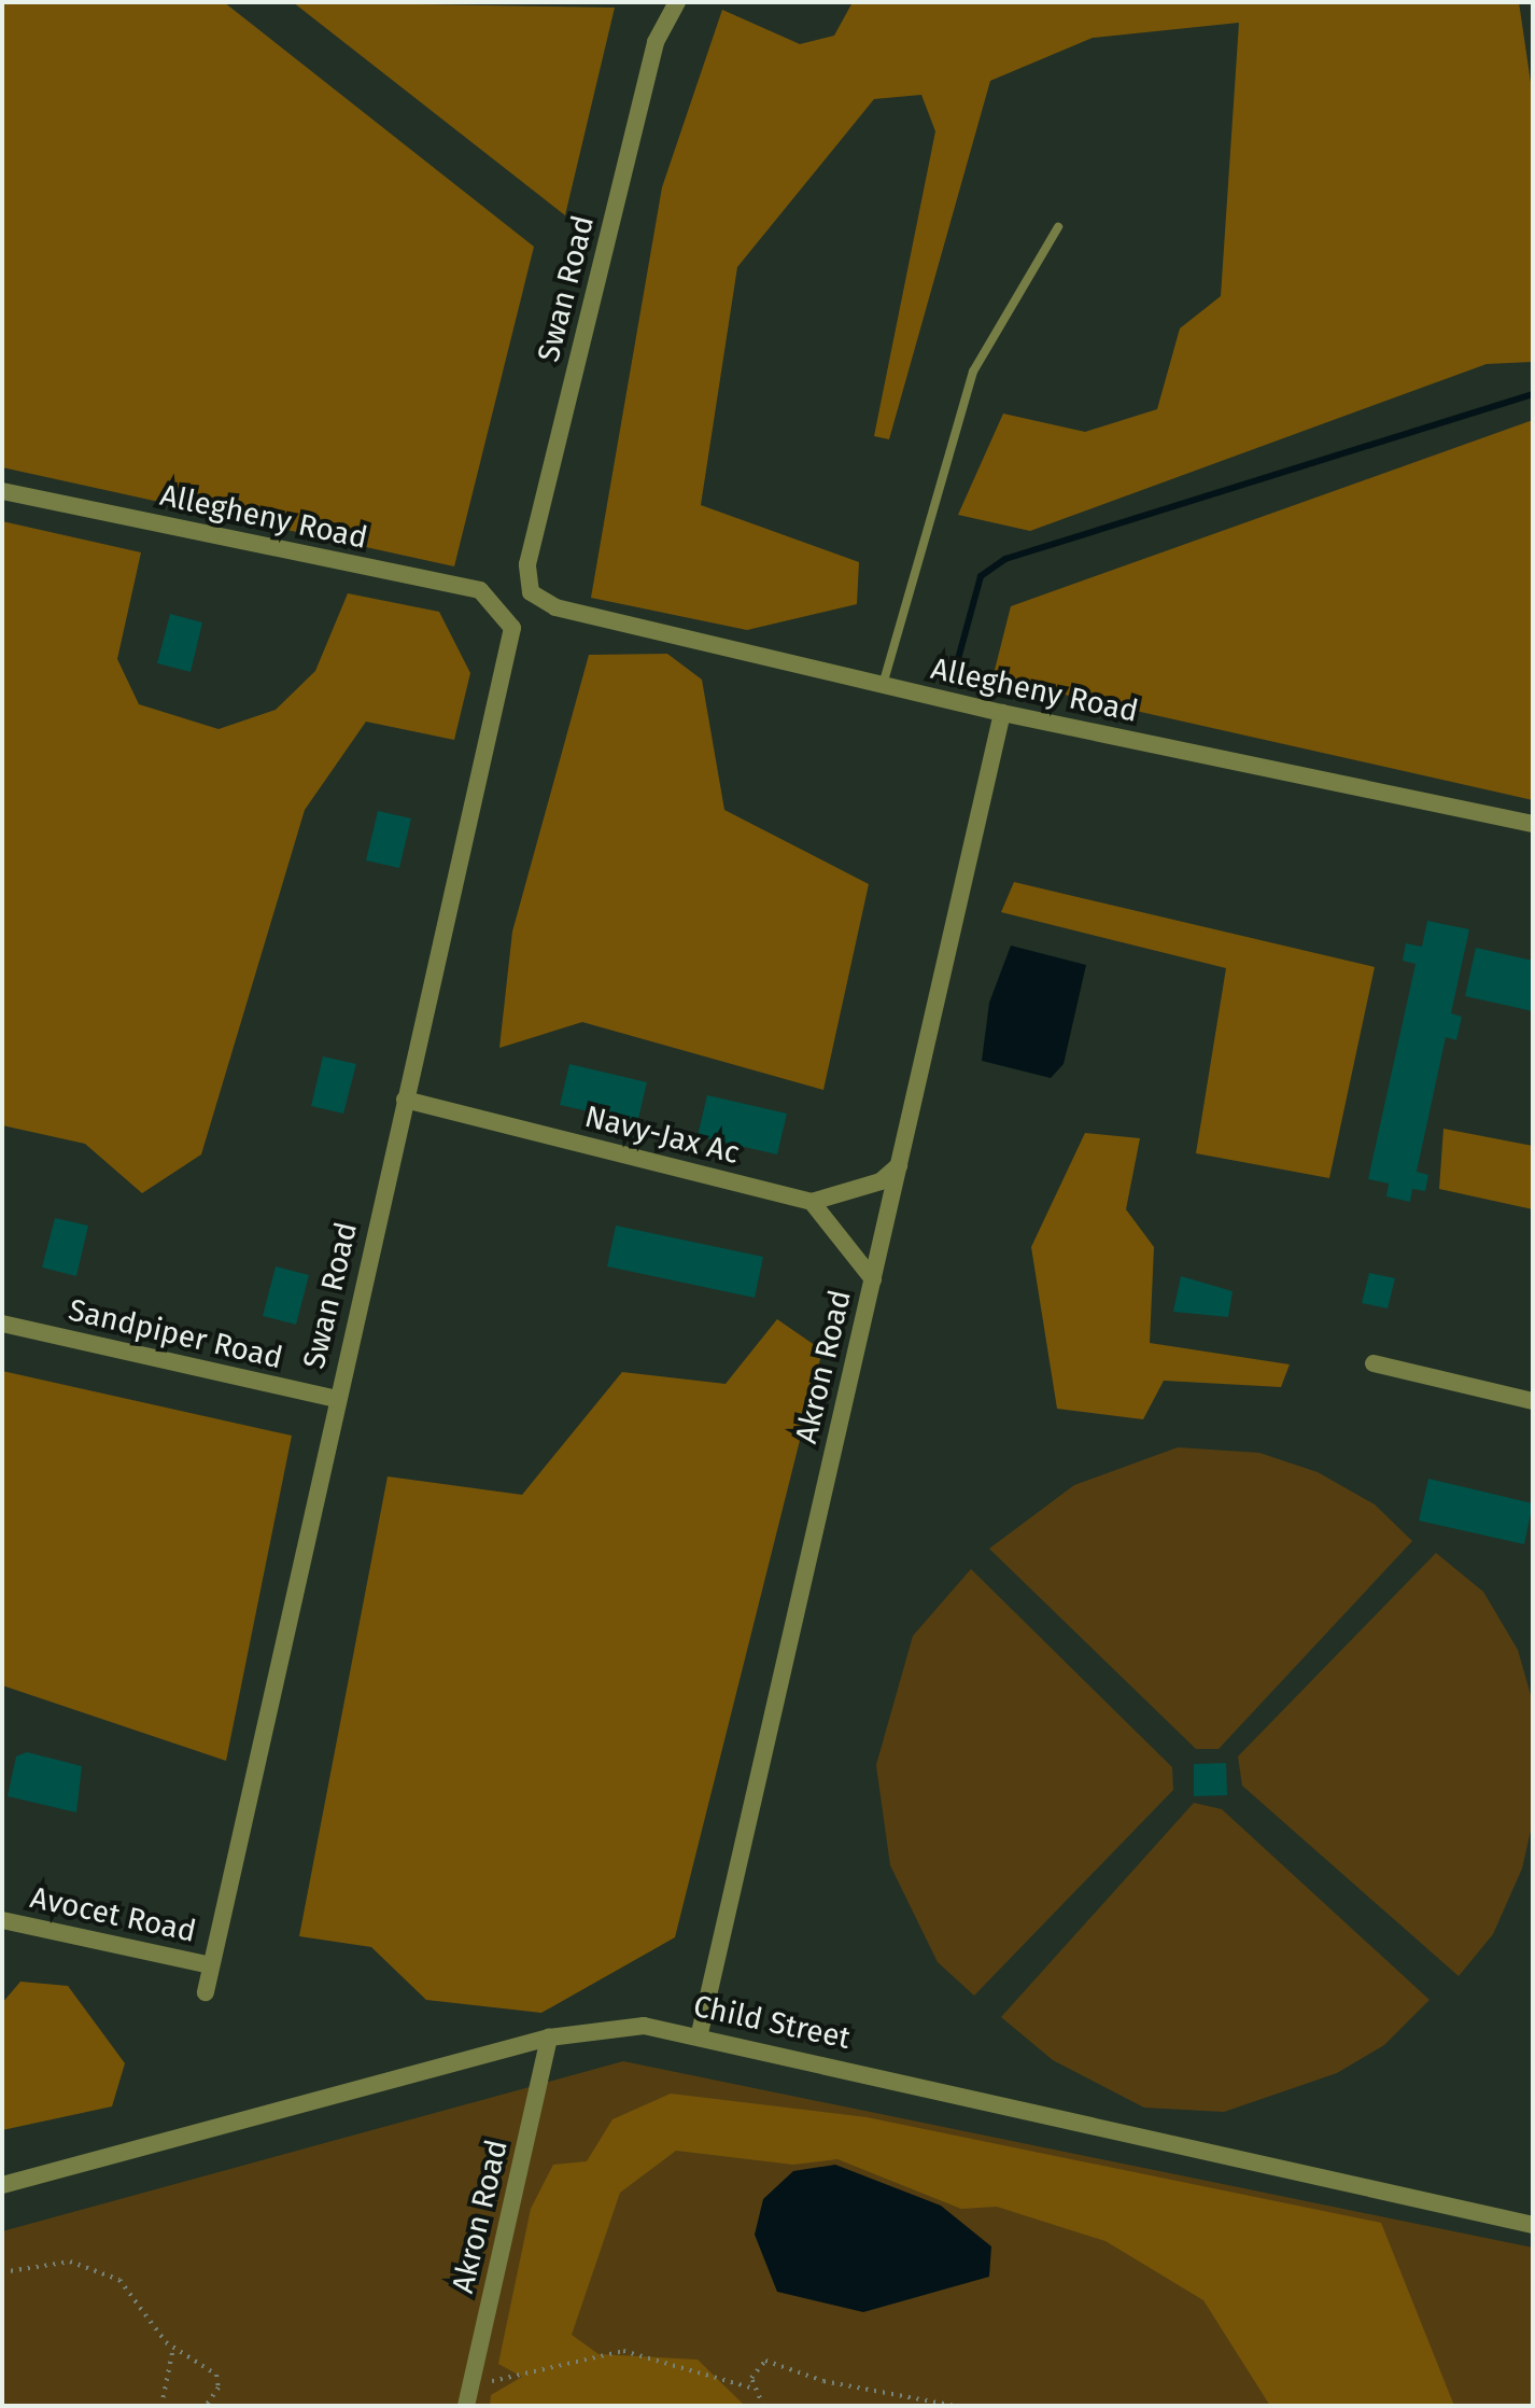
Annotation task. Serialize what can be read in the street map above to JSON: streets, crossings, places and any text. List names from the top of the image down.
{
  "streets": {
    "street": [
      "Swan Road",
      "Allegheny Road",
      "Navy-Jax Ac",
      "Sandpiper Road",
      "Akron Road",
      "Avocet Road",
      "Child Street"
    ]
  },
  "crossings": [
    ["Swan Road", "Allegheny Road"],
    ["Swan Road", "Navy-Jax Ac"],
    ["Swan Road", "Sandpiper Road"],
    ["Swan Road", "Avocet Road"],
    ["Allegheny Road", "Akron Road"],
    ["Akron Road", "Child Street"]
  ]
}
